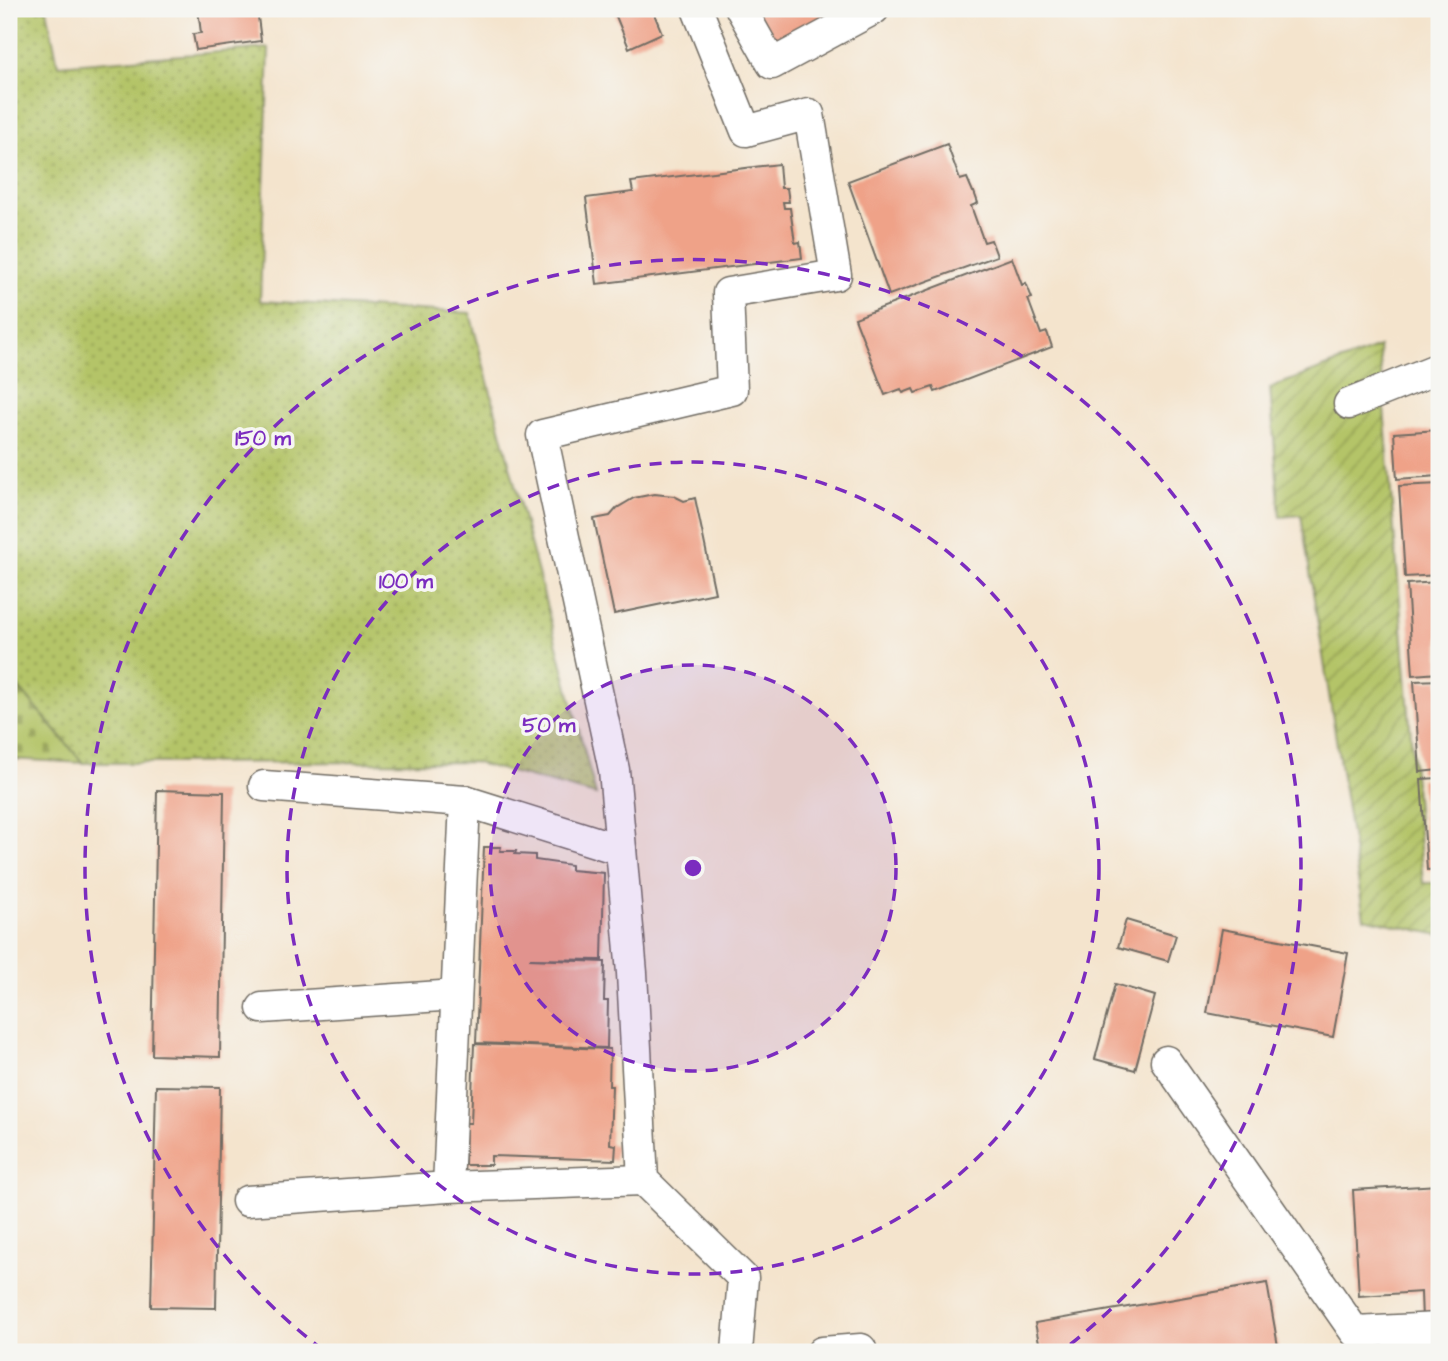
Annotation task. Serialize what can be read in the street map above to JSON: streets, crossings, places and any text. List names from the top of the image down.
{
  "rings": ["150 m", "100 m", "50 m"]
}
